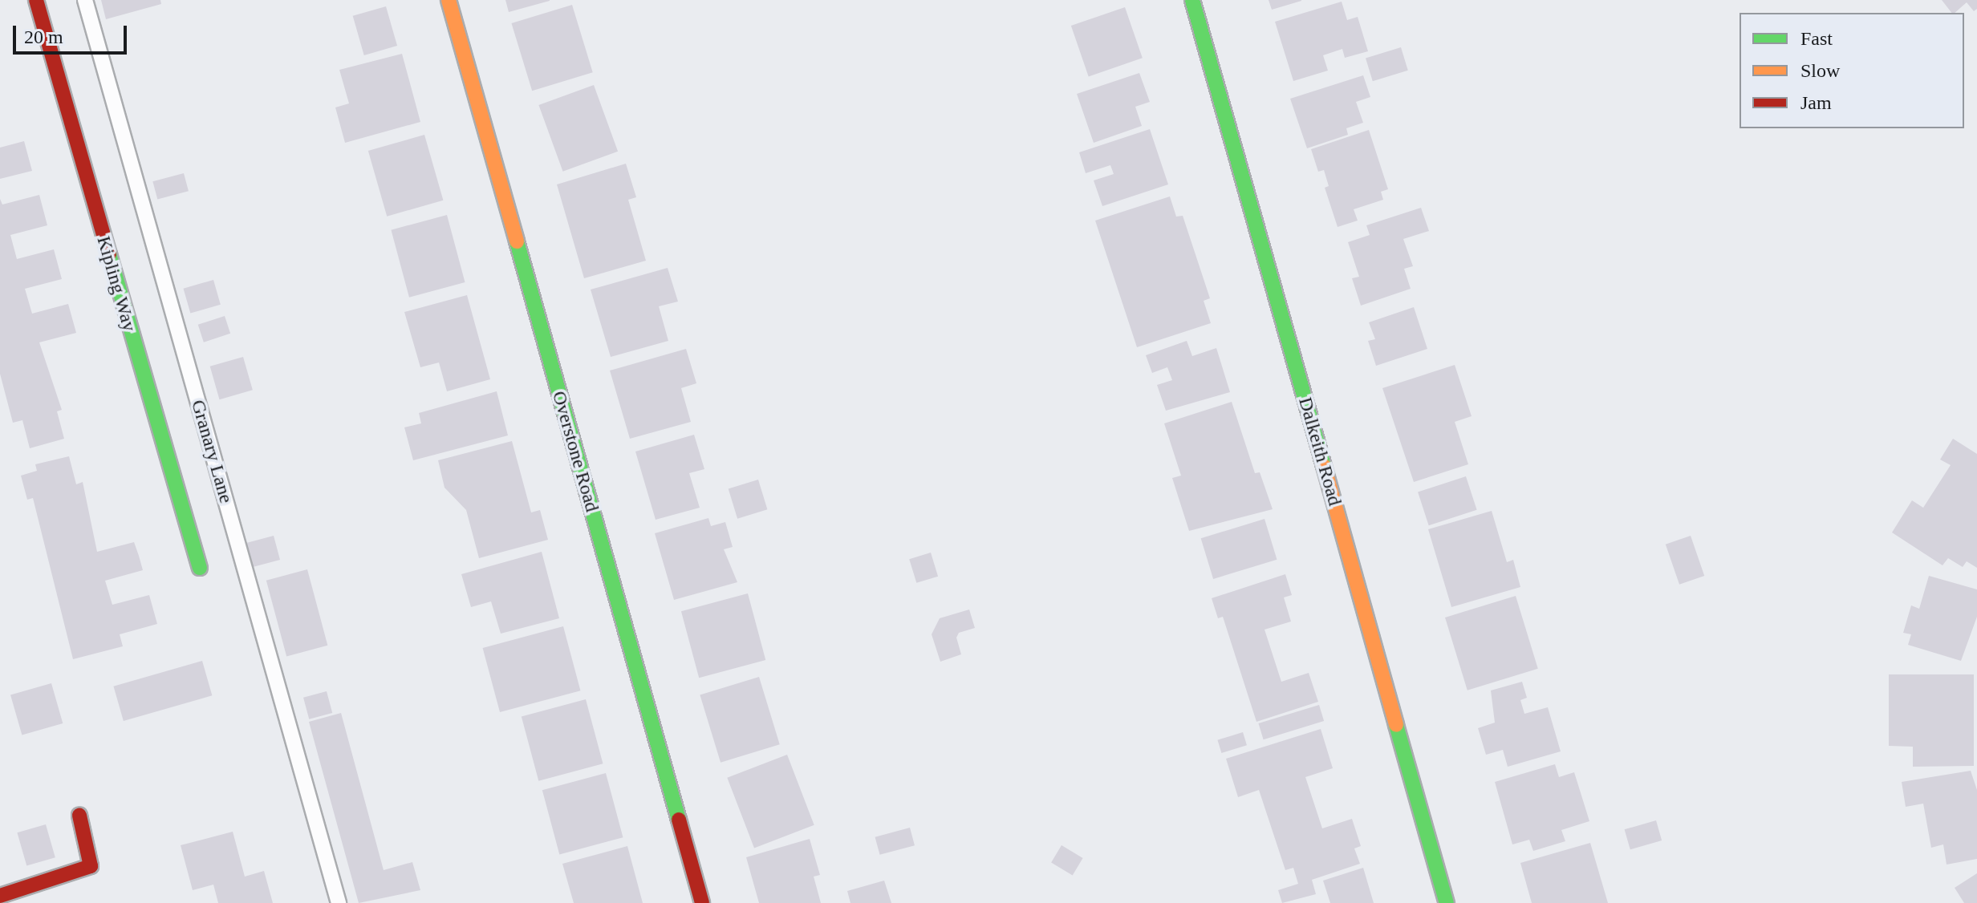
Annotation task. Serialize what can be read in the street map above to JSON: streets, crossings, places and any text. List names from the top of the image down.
{
  "streets": {
    "street": ["Kipling Way", "Overstone Road", "Dalkeith Road"],
    "lane": ["Granary Lane"]
  },
  "legend": ["Fast", "Slow", "Jam"],
  "scale_bar": "20 m"
}
